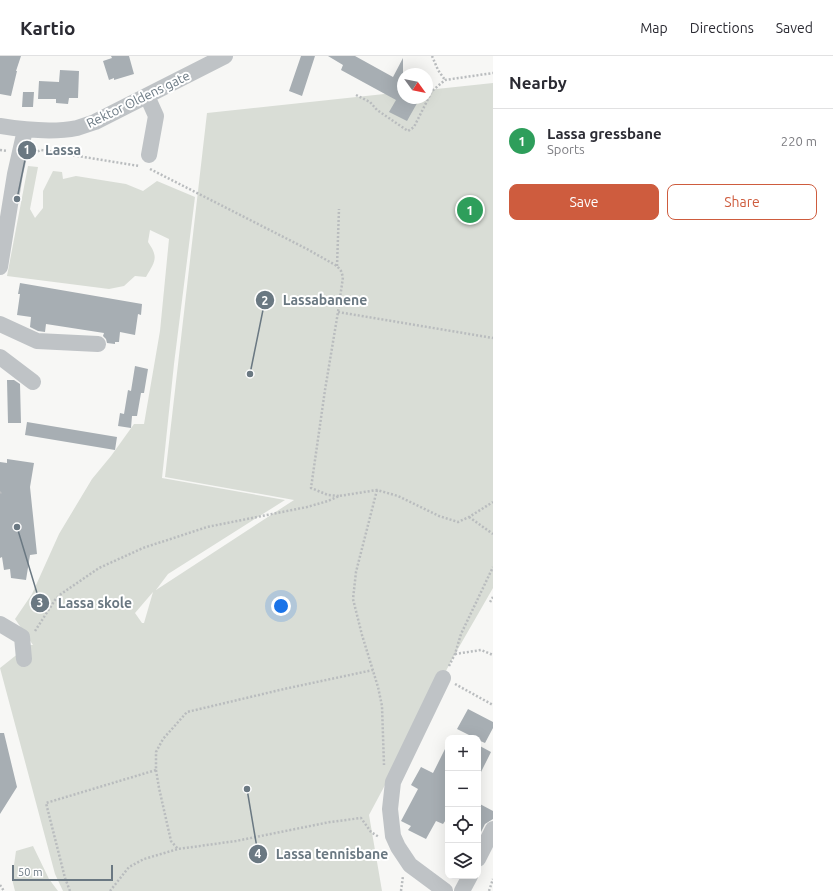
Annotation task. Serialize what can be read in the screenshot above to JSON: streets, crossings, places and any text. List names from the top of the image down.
{
  "streets": {
    "street": ["Rektor Oldens gate"]
  },
  "places": [
    "Lassa",
    "Lassabanene",
    "Lassa skole",
    "Lassa tennisbane"
  ],
  "scale_bar": "50 m",
  "north": "bottom right",
  "page": {
    "header": "Kartio",
    "nav": ["Map", "Directions", "Saved"],
    "heading": "Nearby",
    "list": [
      {
        "mark": "1",
        "name": "Lassa gressbane",
        "note": "Sports",
        "value": "220 m"
      }
    ],
    "buttons": ["Save", "Share"],
    "pins": "1",
    "map_buttons": ["+", "−"],
    "scale": "50 m"
  }
}
